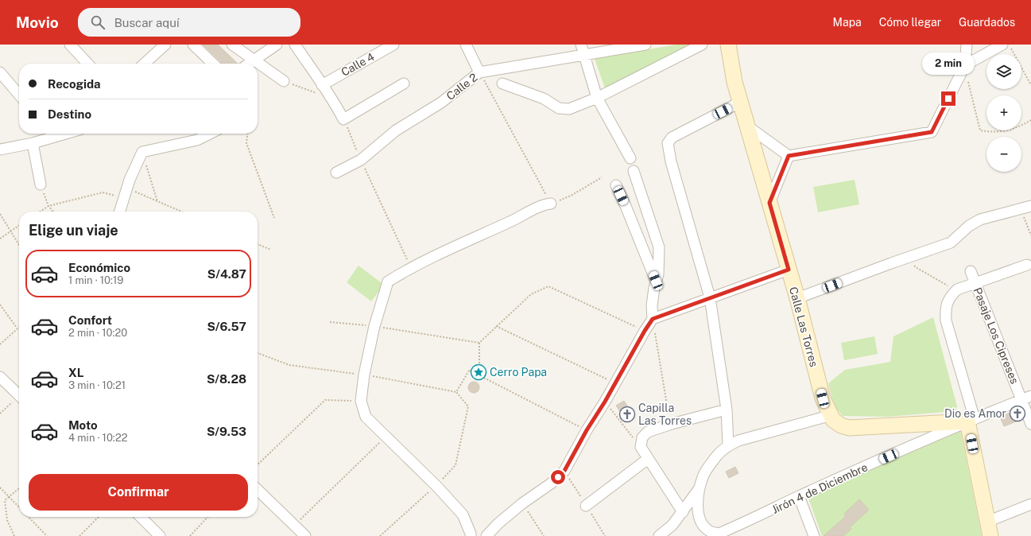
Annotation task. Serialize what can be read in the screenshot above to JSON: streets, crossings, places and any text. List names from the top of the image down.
{
  "streets": {
    "street": [
      "Calle 4",
      "Calle 2",
      "Calle Las Torres",
      "Pasaje Los Cipreses",
      "Jirón 4 de Diciembre"
    ]
  },
  "crossings": [
    ["Calle Las Torres", "Jirón 4 de Diciembre"],
    ["Pasaje Los Cipreses", "Jirón 4 de Diciembre"]
  ],
  "places": {
    "place": ["Cerro Papa"],
    "church": ["Dio es Amor", "Capilla Las Torres"]
  },
  "page": {
    "header": "Movio",
    "search": "Buscar aquí",
    "nav": ["Mapa", "Cómo llegar", "Guardados"],
    "bubble": "2 min",
    "map_buttons": ["+", "−"],
    "banner": ["Recogida", "Destino"],
    "heading": "Elige un viaje",
    "list": [
      {
        "name": "Económico",
        "note": "1 min · 10:19",
        "value": "S/4.87"
      },
      {
        "name": "Confort",
        "note": "2 min · 10:20",
        "value": "S/6.57"
      },
      {
        "name": "XL",
        "note": "3 min · 10:21",
        "value": "S/8.28"
      },
      {
        "name": "Moto",
        "note": "4 min · 10:22",
        "value": "S/9.53"
      }
    ],
    "buttons": "Confirmar"
  }
}
